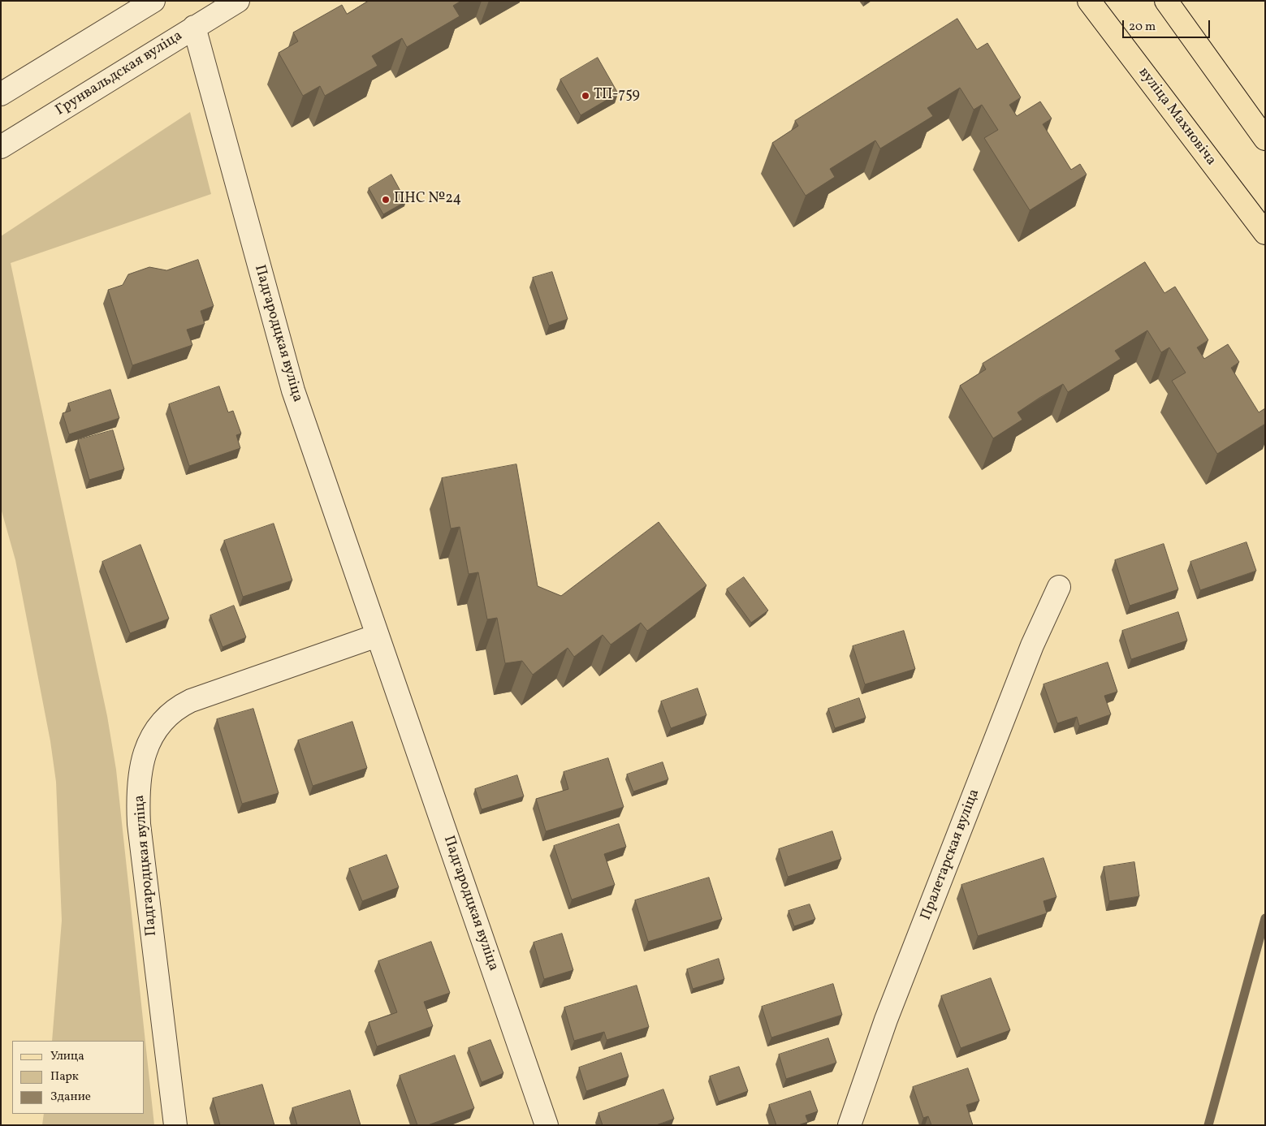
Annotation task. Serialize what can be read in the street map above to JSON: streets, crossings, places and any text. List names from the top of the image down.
{
  "streets": {
    "main road": ["вуліца Махновіча"],
    "street": ["Грунвальдская вуліца", "Падгародцкая вуліца", "Пралетарская вуліца"]
  },
  "crossings": [
    ["Грунвальдская вуліца", "Падгародцкая вуліца"]
  ],
  "places": ["ТП-759", "ПНС №24"],
  "legend": ["Улица", "Парк", "Здание"],
  "scale_bar": "20 m"
}
